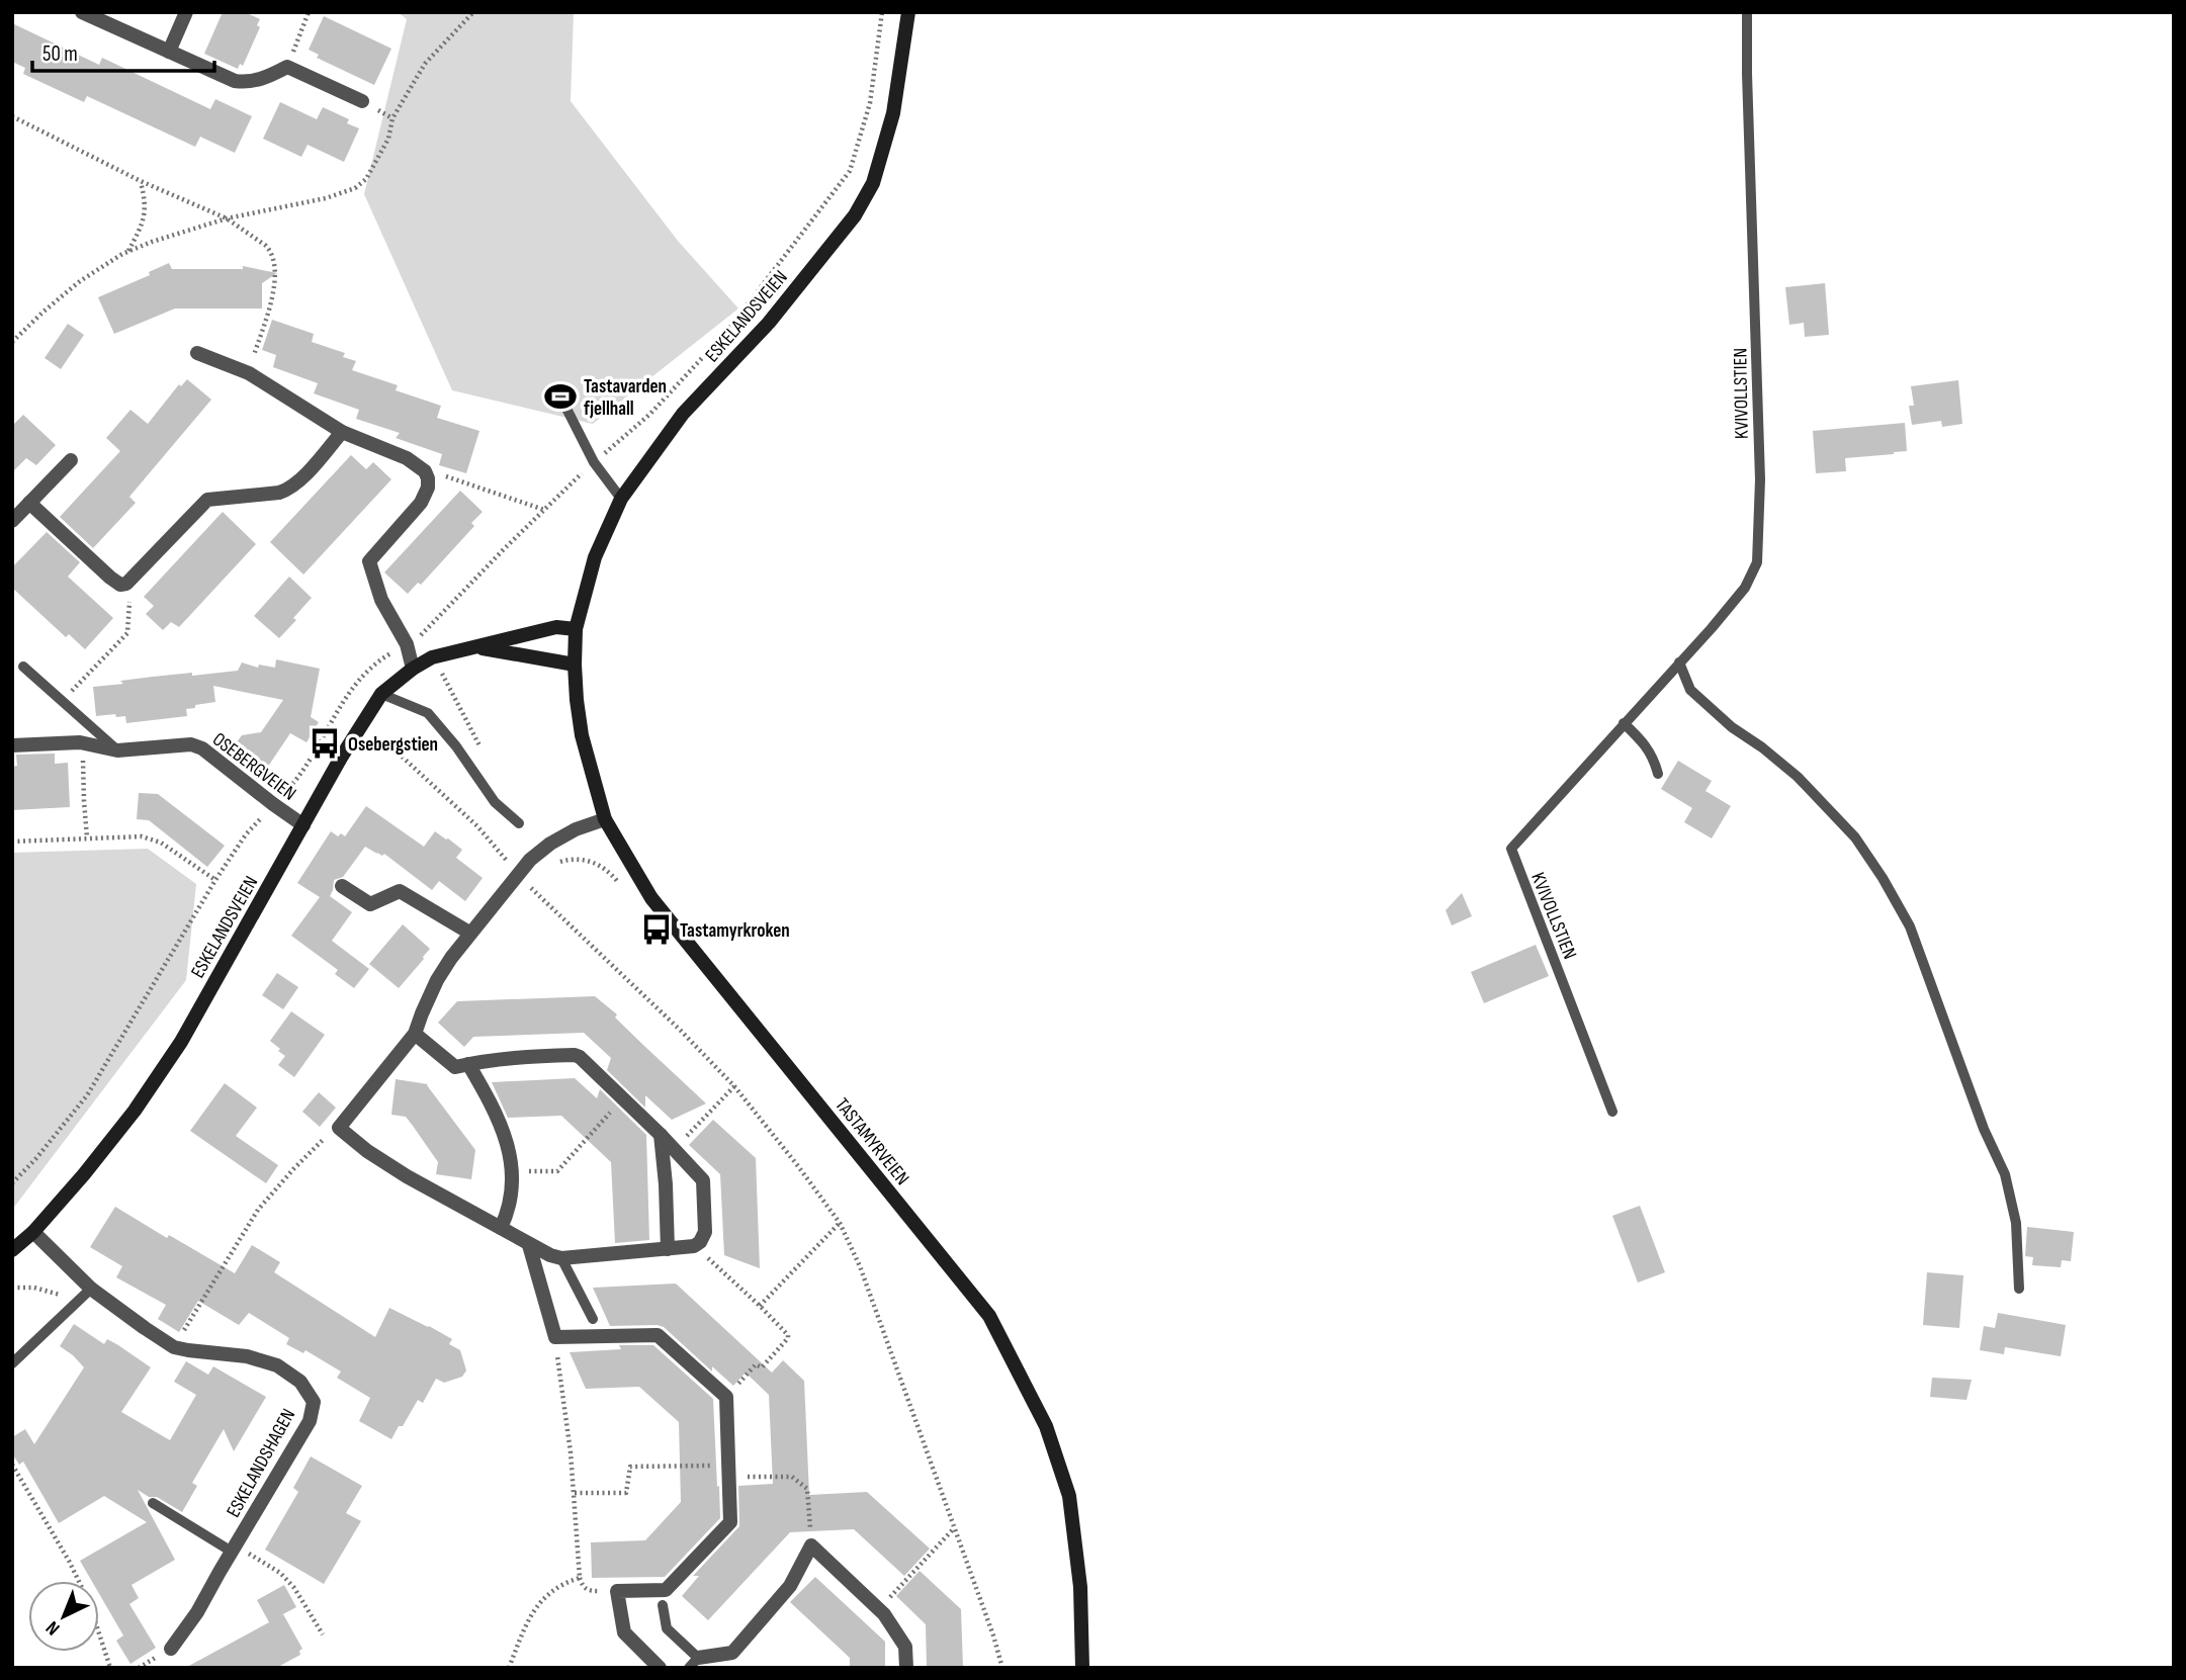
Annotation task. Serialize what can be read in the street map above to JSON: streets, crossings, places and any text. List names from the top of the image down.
{
  "streets": {
    "main road": ["ESKELANDSVEIEN", "TASTAMYRVEIEN"],
    "street": ["OSEBERGVEIEN", "ESKELANDSHAGEN"],
    "lane": ["KVIVOLLSTIEN"]
  },
  "crossings": [
    ["ESKELANDSVEIEN", "OSEBERGVEIEN"],
    ["ESKELANDSVEIEN", "TASTAMYRVEIEN"],
    ["ESKELANDSVEIEN", "ESKELANDSHAGEN"]
  ],
  "places": {
    "sports": ["Tastavarden fjellhall"],
    "bus stop": ["Osebergstien", "Tastamyrkroken"]
  },
  "scale_bar": "50 m",
  "north": "bottom left"
}
